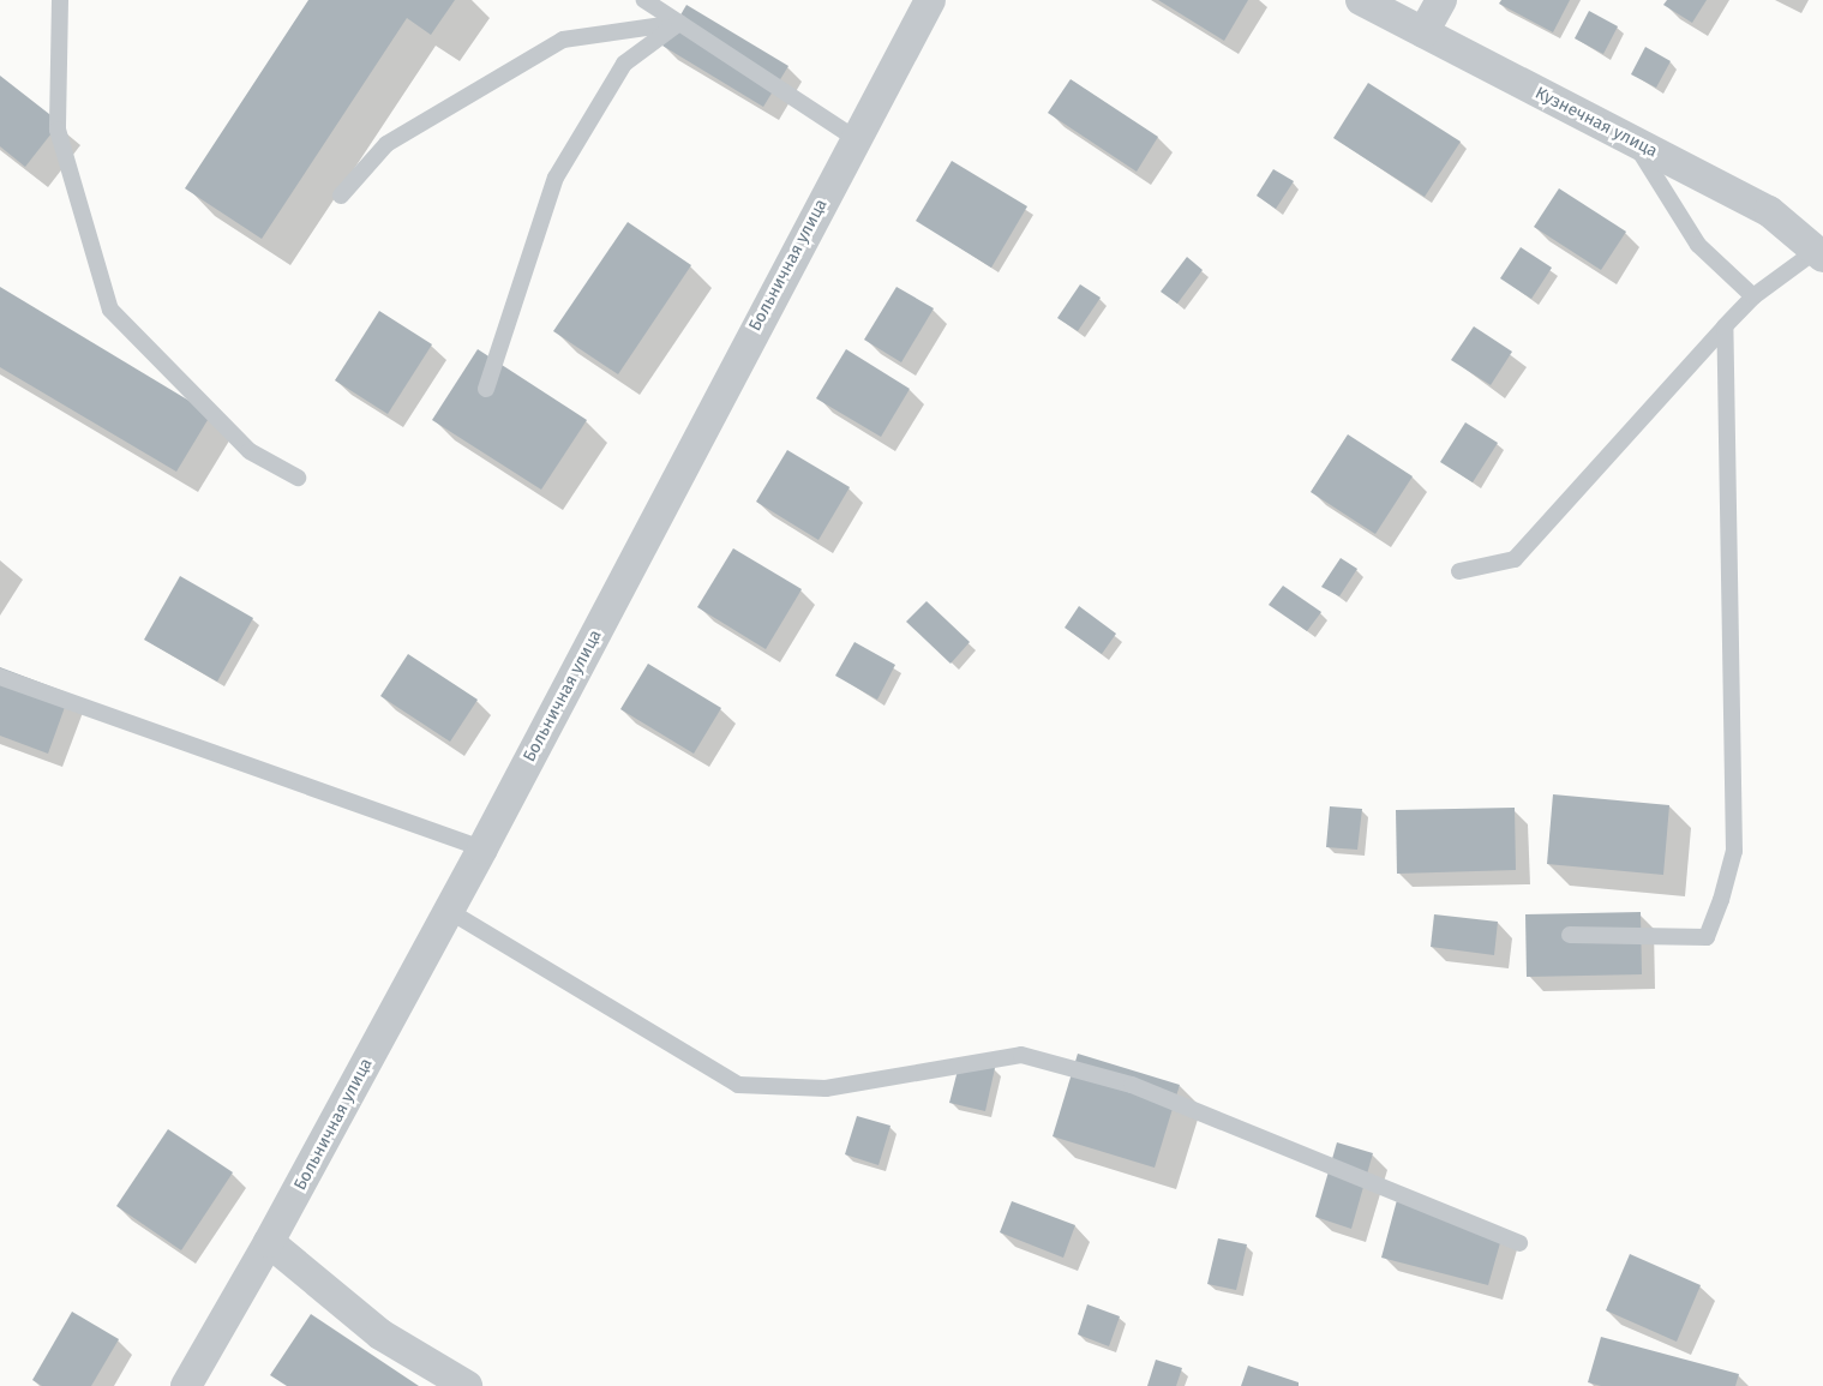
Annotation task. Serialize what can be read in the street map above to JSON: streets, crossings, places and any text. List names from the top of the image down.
{
  "streets": {
    "street": ["Кузнечная улица", "Больничная улица"]
  }
}
